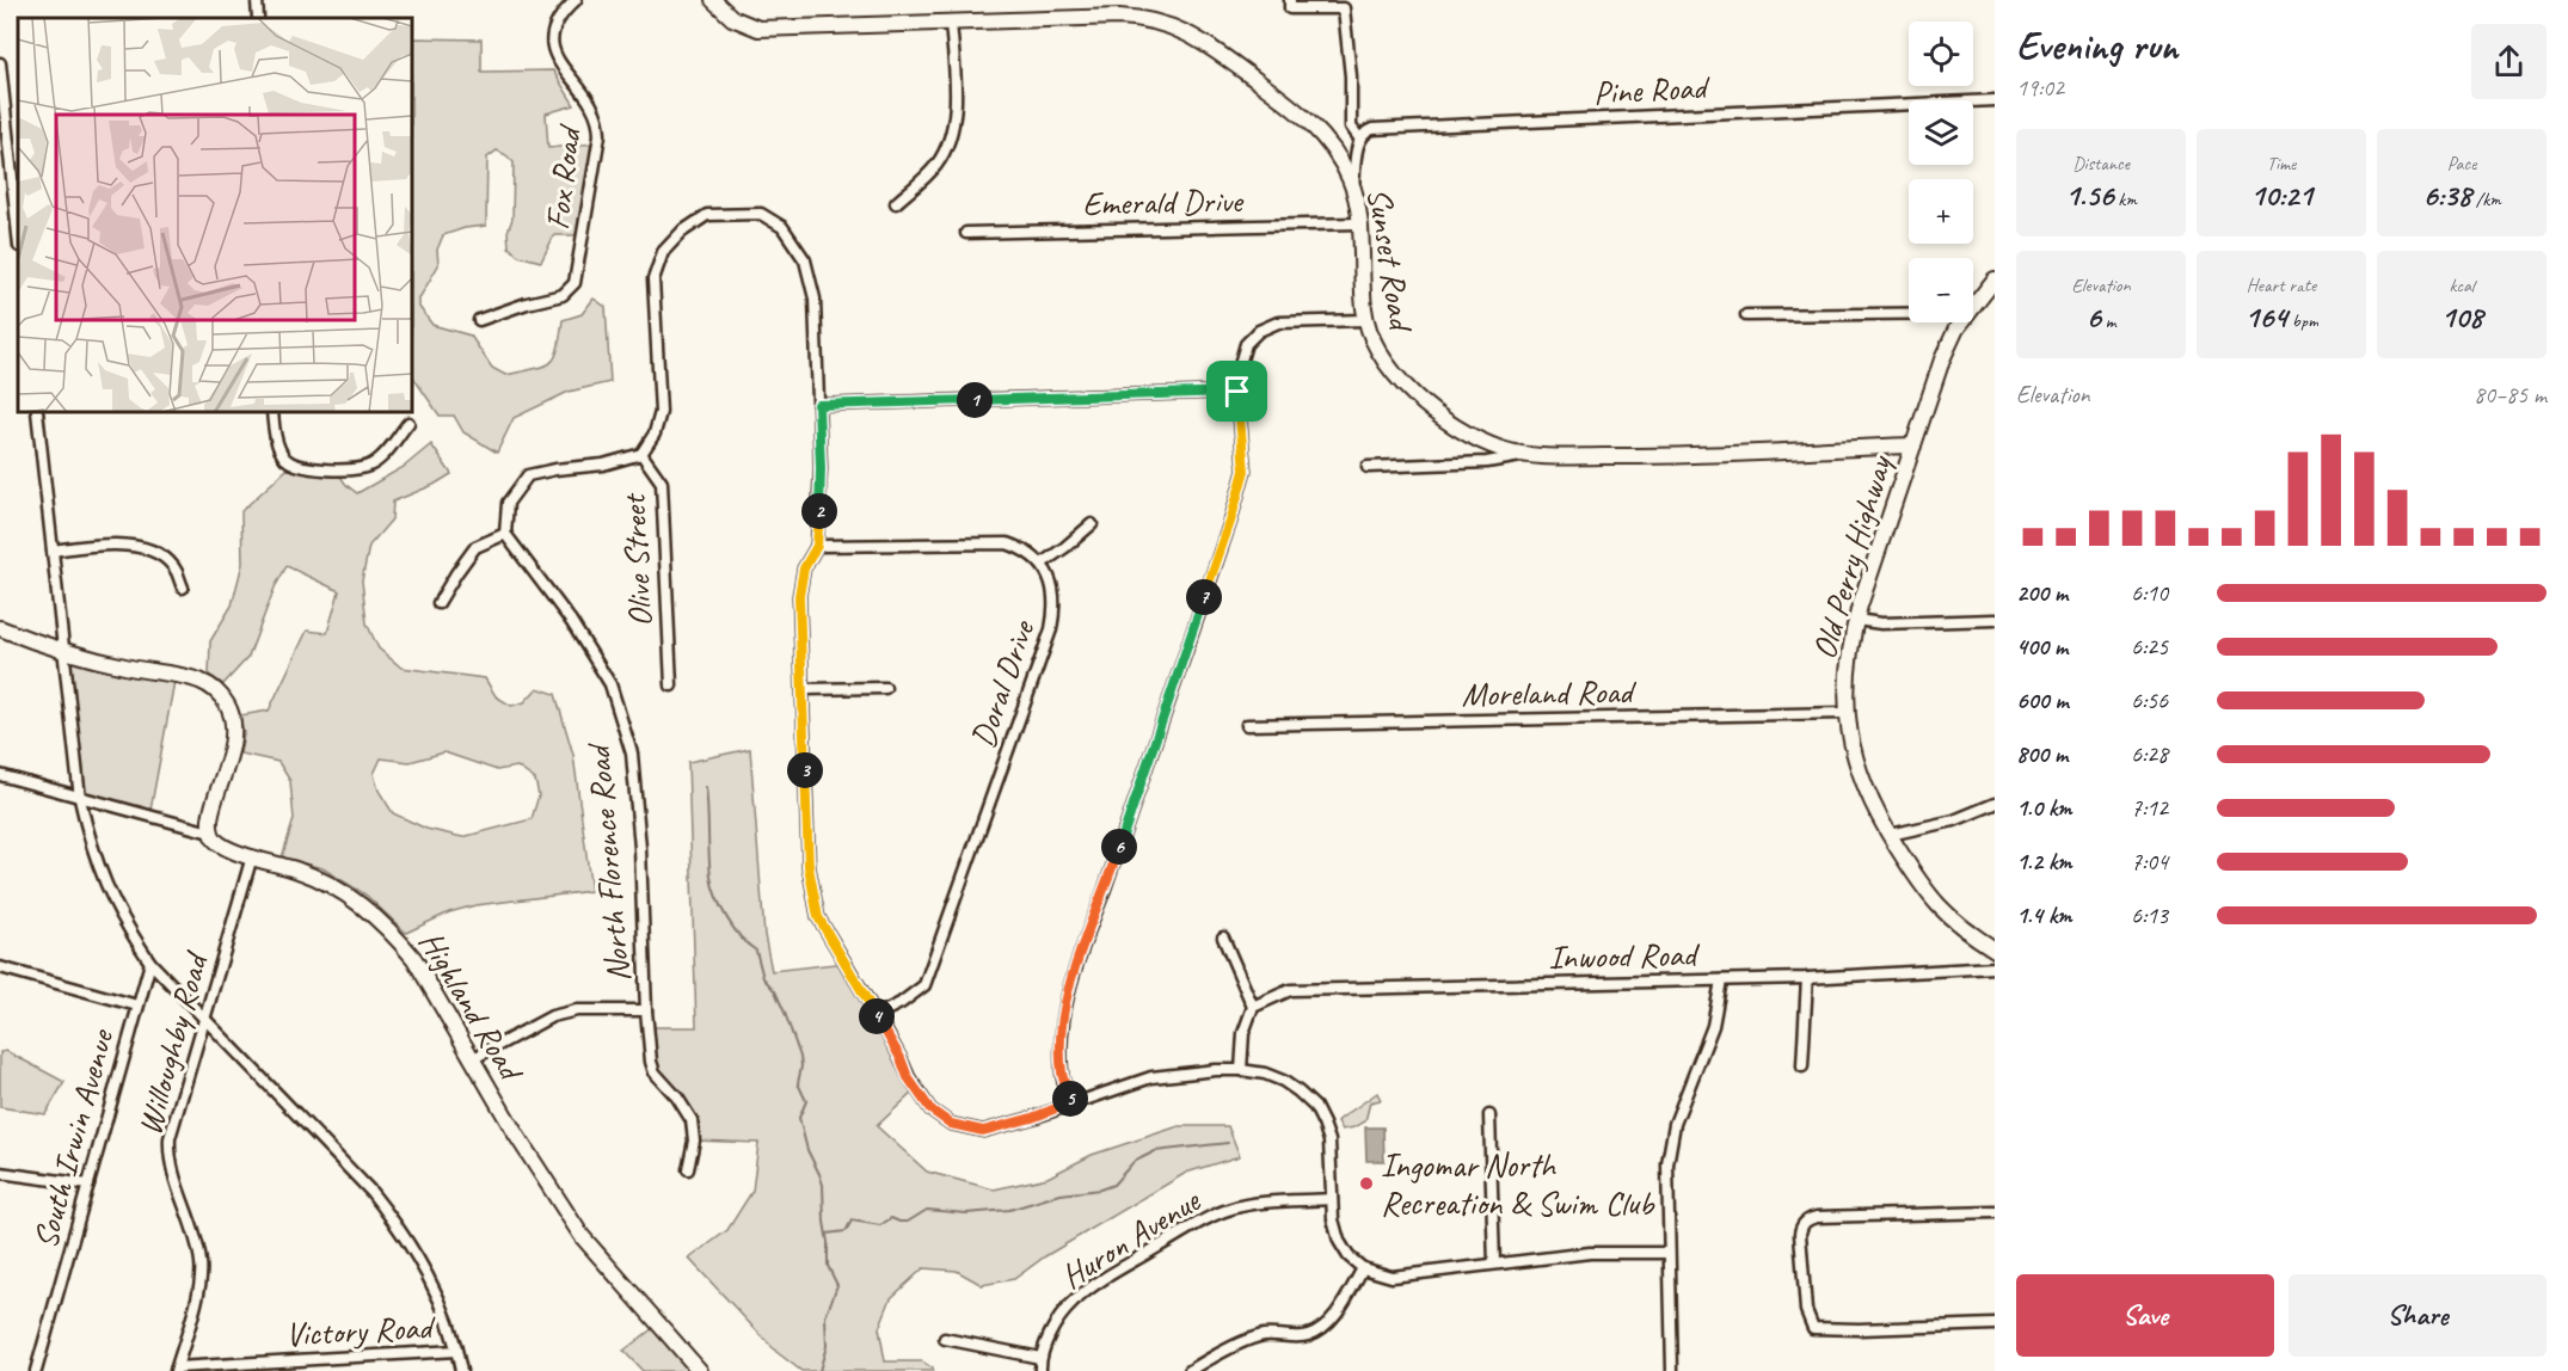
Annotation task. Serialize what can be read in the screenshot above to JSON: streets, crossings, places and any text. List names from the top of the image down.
{
  "streets": {
    "street": [
      "Pine Road",
      "Fox Road",
      "Emerald Drive",
      "Sunset Road",
      "Old Perry Highway",
      "Olive Street",
      "Doral Drive",
      "Moreland Road",
      "North Florence Road",
      "Inwood Road",
      "Highland Road",
      "Willoughby Road",
      "South Irwin Avenue",
      "Huron Avenue",
      "Victory Road"
    ]
  },
  "crossings": [
    ["Emerald Drive", "Sunset Road"],
    ["Sunset Road", "Old Perry Highway"],
    ["Old Perry Highway", "Moreland Road"],
    ["Olive Street", "Doral Drive"],
    ["Olive Street", "Huron Avenue"],
    ["Highland Road", "Willoughby Road"],
    ["Willoughby Road", "Victory Road"]
  ],
  "places": ["Ingomar North Recreation & Swim Club"],
  "page": {
    "heading": ["Evening run", "19:02"],
    "map_buttons": ["+", "−"],
    "stats": [
      ["Distance", "1.56 km"],
      ["Time", "10:21"],
      ["Pace", "6:38 /km"],
      ["Elevation", "6 m"],
      ["Heart rate", "164 bpm"],
      ["kcal", "108"]
    ],
    "chart": ["Elevation", "80–85 m"],
    "pins": [
      "1",
      "2",
      "7",
      "3",
      "6",
      "4",
      "5"
    ],
    "list": [
      {
        "name": "200 m",
        "note": "6:10"
      },
      {
        "name": "400 m",
        "note": "6:25"
      },
      {
        "name": "600 m",
        "note": "6:56"
      },
      {
        "name": "800 m",
        "note": "6:28"
      },
      {
        "name": "1.0 km",
        "note": "7:12"
      },
      {
        "name": "1.2 km",
        "note": "7:04"
      },
      {
        "name": "1.4 km",
        "note": "6:13"
      }
    ],
    "buttons": ["Save", "Share"]
  }
}
